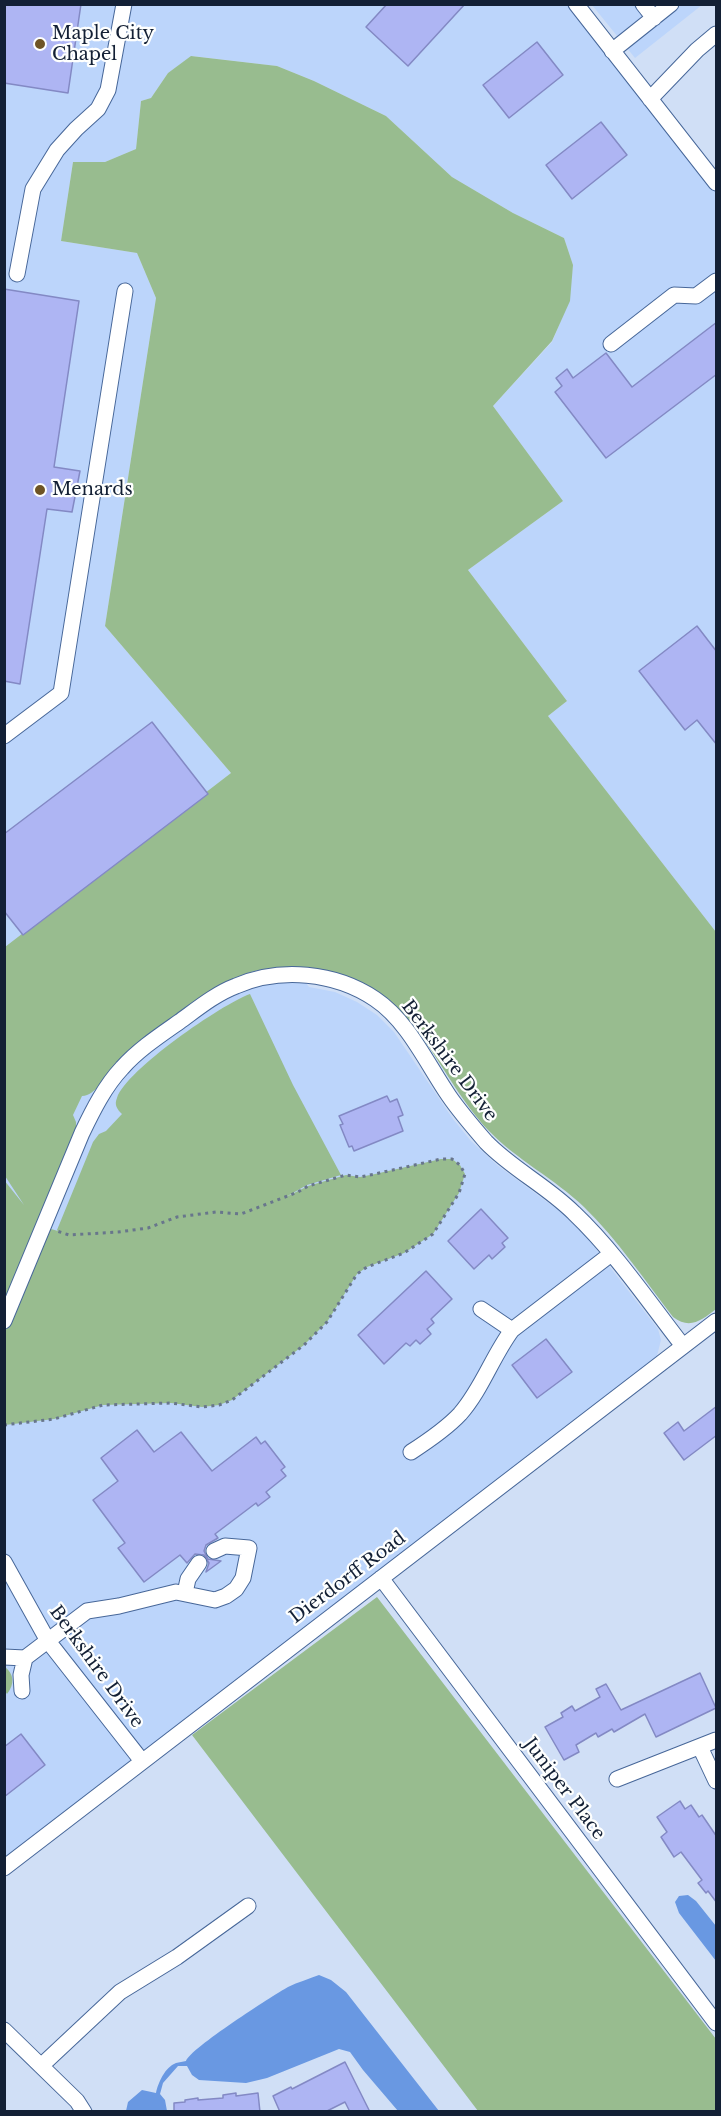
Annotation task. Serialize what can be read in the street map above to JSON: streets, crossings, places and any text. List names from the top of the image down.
{
  "streets": {
    "street": ["Berkshire Drive", "Dierdorff Road", "Juniper Place"]
  },
  "crossings": [
    ["Berkshire Drive", "Dierdorff Road"],
    ["Dierdorff Road", "Juniper Place"]
  ],
  "places": ["Maple City Chapel", "Menards"]
}
